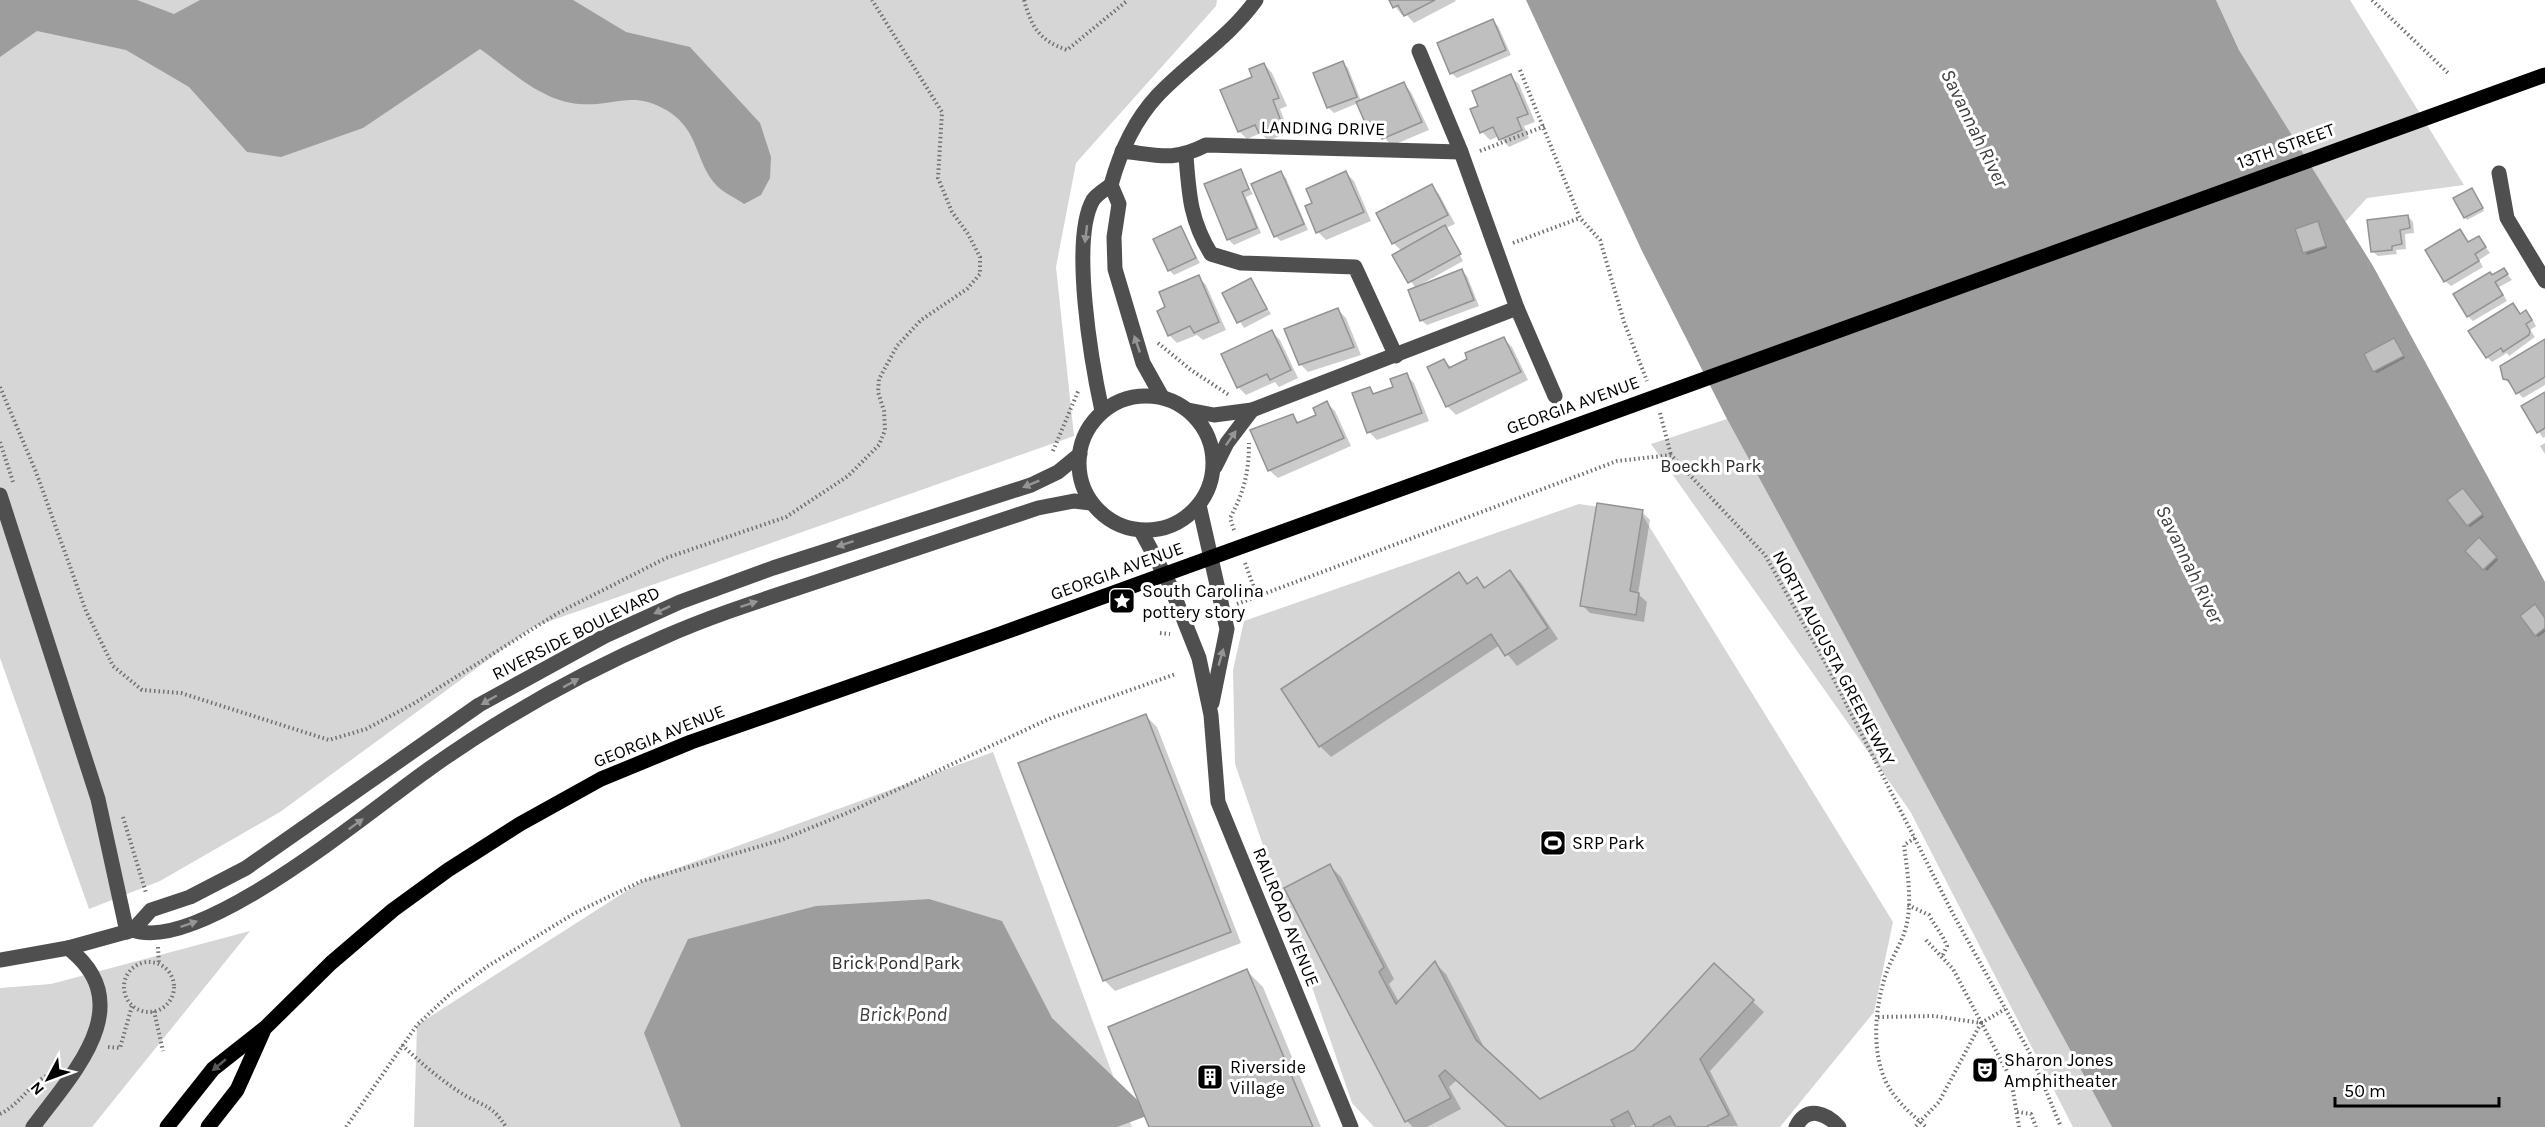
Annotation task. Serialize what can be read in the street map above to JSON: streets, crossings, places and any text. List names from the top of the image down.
{
  "streets": {
    "main road": ["13TH STREET", "GEORGIA AVENUE"],
    "street": ["LANDING DRIVE", "RIVERSIDE BOULEVARD", "RAILROAD AVENUE"],
    "path": ["NORTH AUGUSTA GREENEWAY"]
  },
  "crossings": [
    ["13TH STREET", "GEORGIA AVENUE"],
    ["RIVERSIDE BOULEVARD", "RAILROAD AVENUE"]
  ],
  "water": ["Savannah River", "Brick Pond"],
  "parks": ["Boeckh Park", "Brick Pond Park"],
  "places": {
    "place": ["South Carolina pottery story"],
    "sports": ["SRP Park"],
    "theatre": ["Sharon Jones Amphitheater"],
    "building": ["Riverside Village"]
  },
  "scale_bar": "50 m",
  "north": "bottom left"
}
